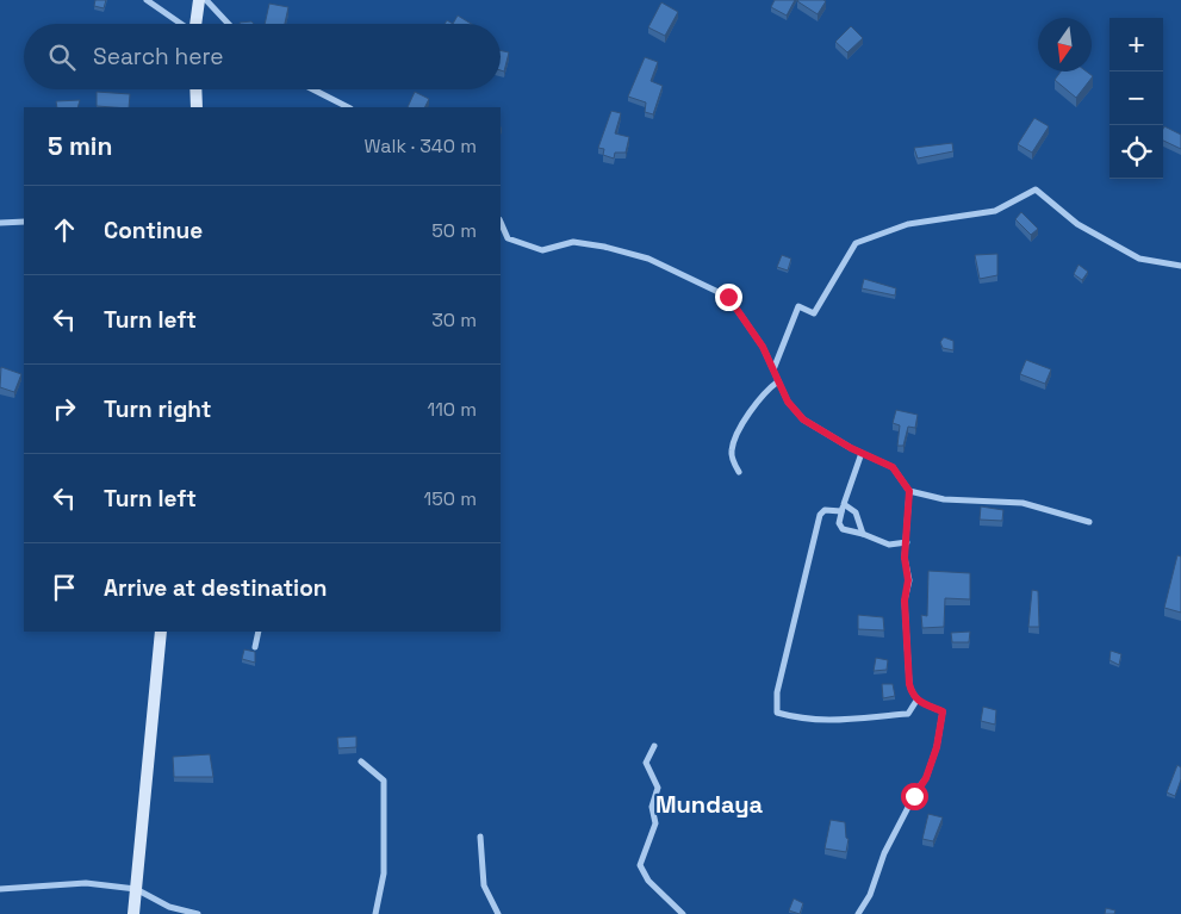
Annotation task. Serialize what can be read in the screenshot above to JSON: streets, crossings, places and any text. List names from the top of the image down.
{
  "districts": ["Mundaya"],
  "north": "bottom",
  "page": {
    "map_buttons": ["+", "−"],
    "search": "Search here",
    "heading": ["5 min", "Walk · 340 m"],
    "list": [
      ["Continue", "50 m"],
      ["Turn left", "30 m"],
      ["Turn right", "110 m"],
      ["Turn left", "150 m"],
      "Arrive at destination"
    ]
  }
}
